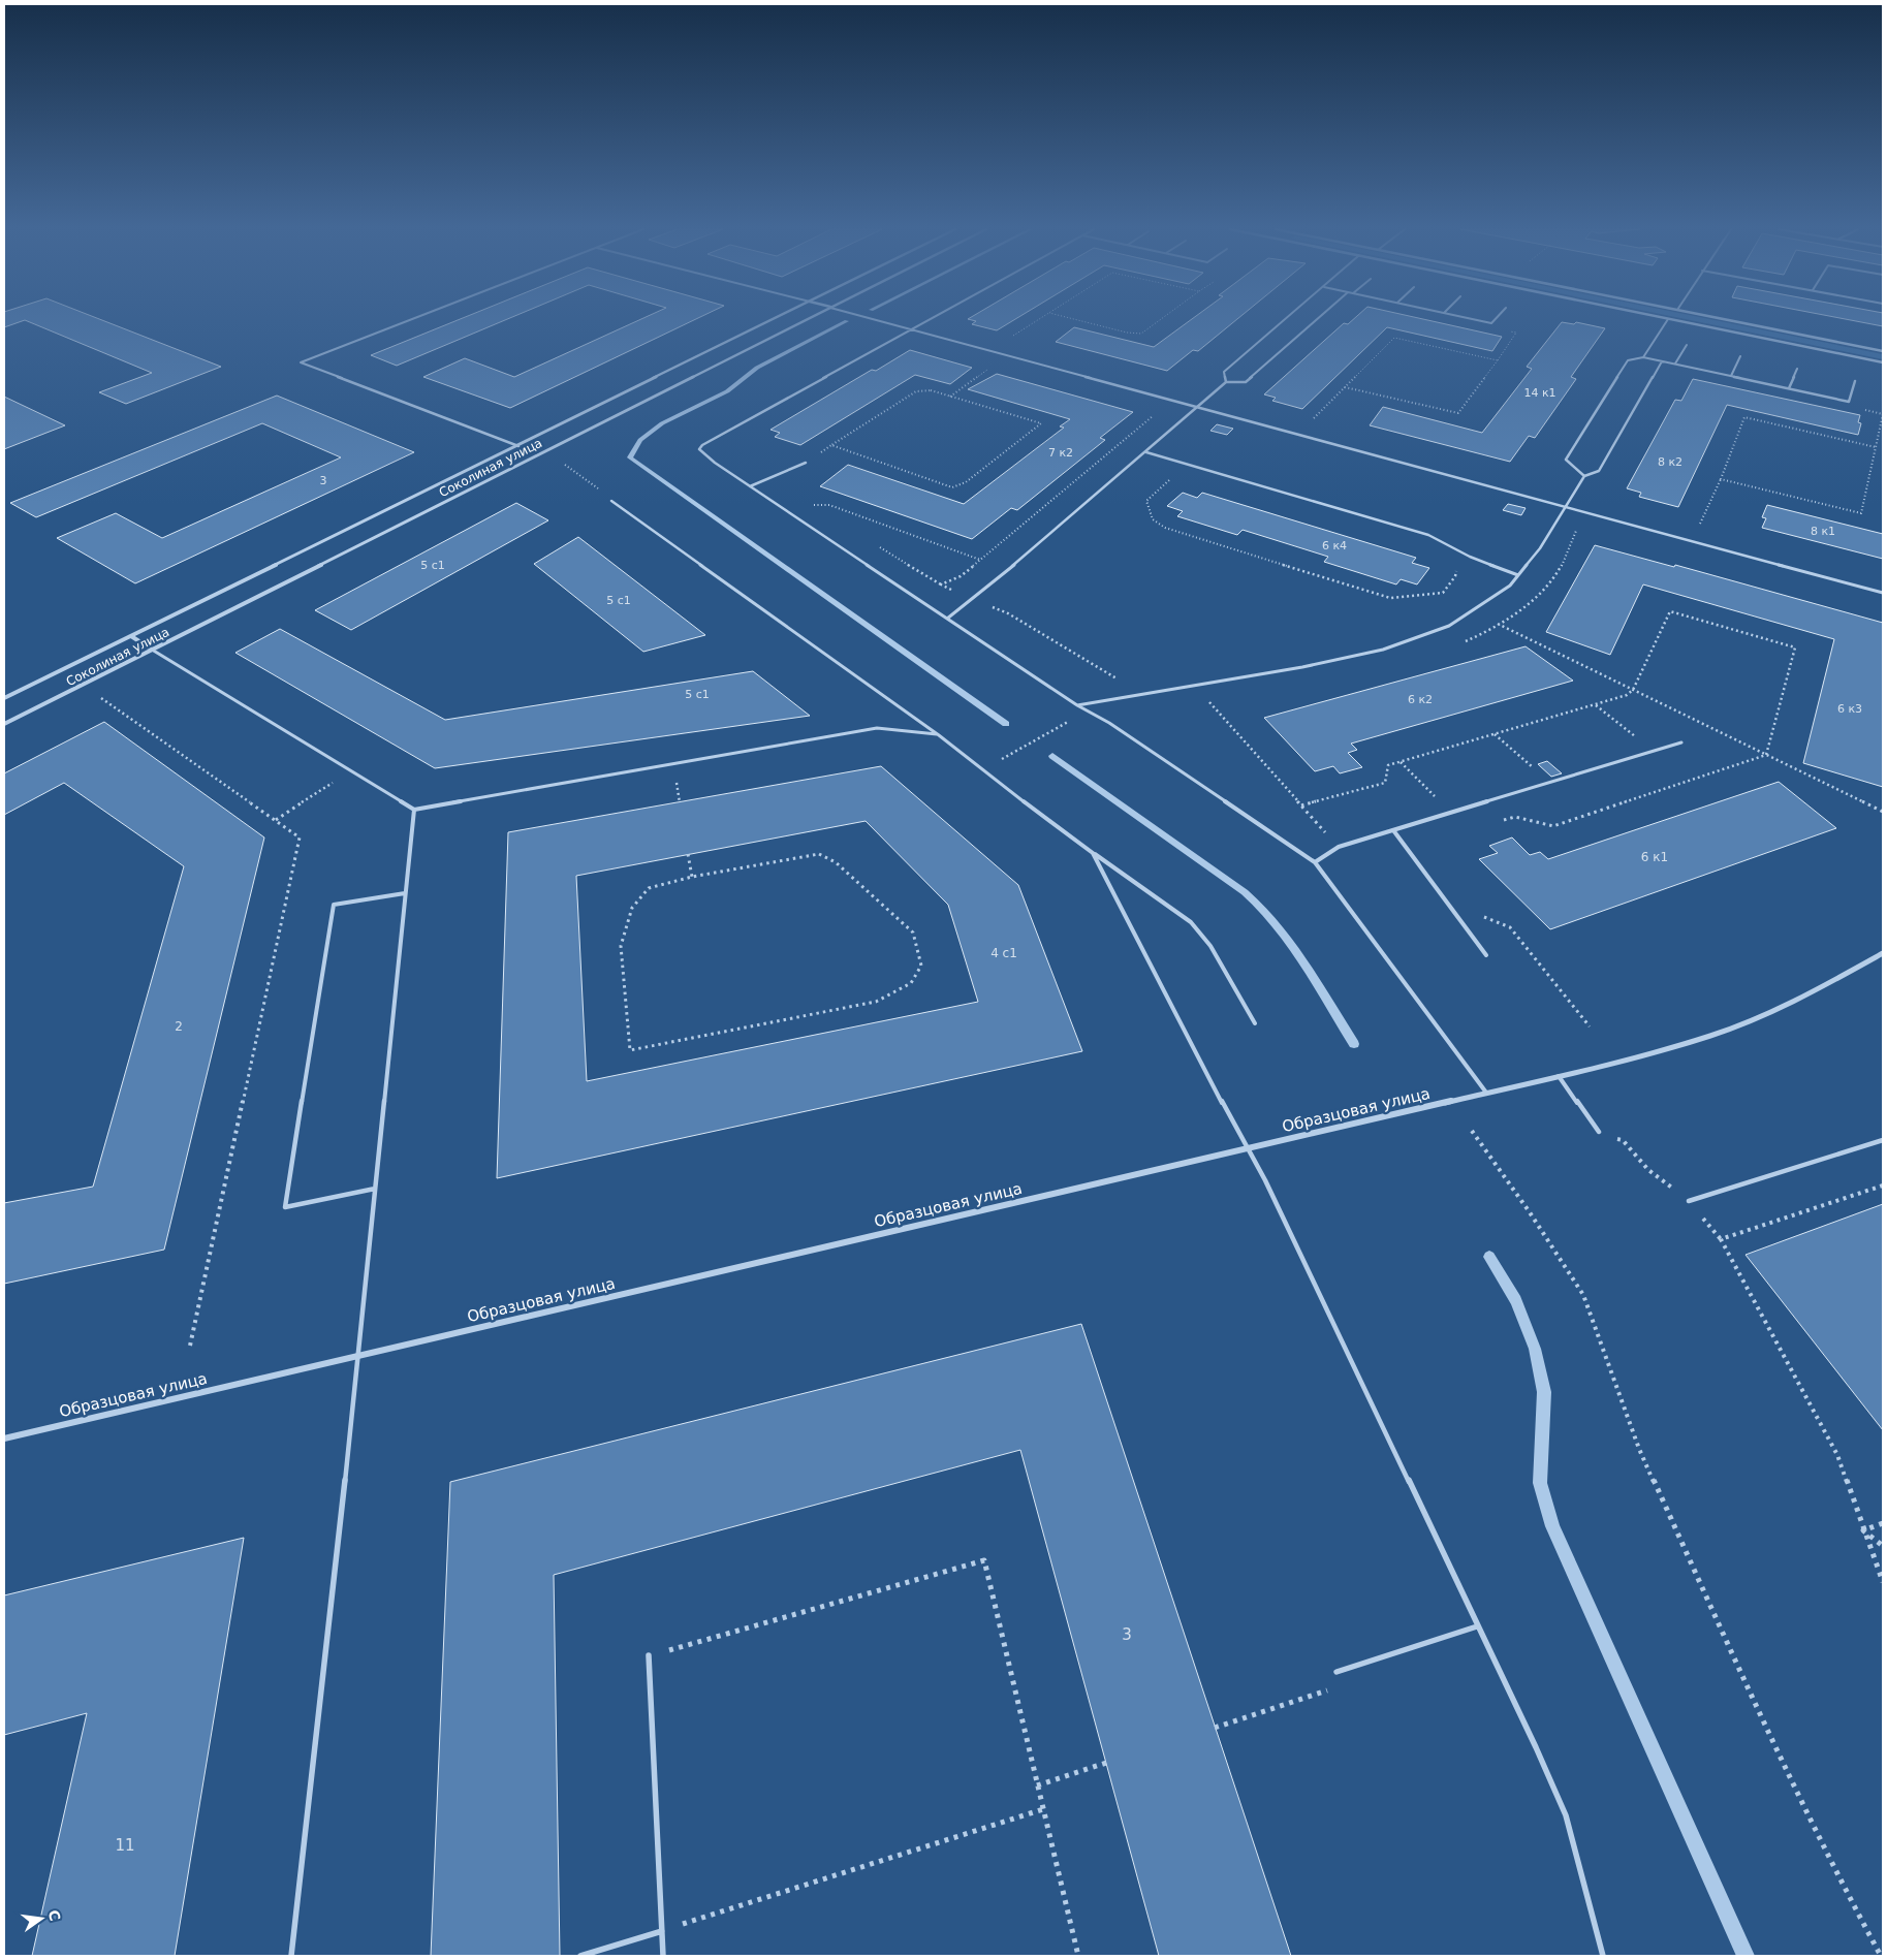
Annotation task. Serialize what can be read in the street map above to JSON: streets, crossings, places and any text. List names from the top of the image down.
{
  "streets": {
    "street": ["Соколиная улица", "Образцовая улица"]
  },
  "house_numbers": [
    "14 к1",
    "7 к2",
    "8 к2",
    "3",
    "8 к1",
    "6 к4",
    "5 с1",
    "5 с1",
    "5 с1",
    "6 к2",
    "6 к3",
    "6 к1",
    "4 с1",
    "2",
    "3",
    "11"
  ],
  "north": "right"
}
